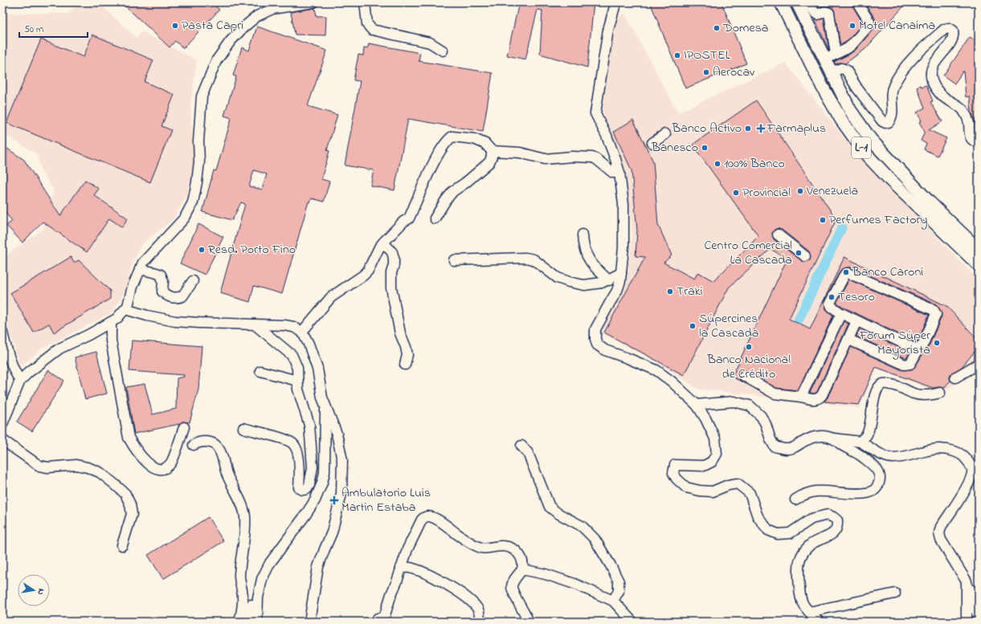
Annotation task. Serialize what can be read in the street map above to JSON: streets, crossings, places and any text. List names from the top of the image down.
{
  "streets": {
    "main road": ["L-1"]
  },
  "places": {
    "other": [
      "Pasta Capri",
      "Motel Canaima",
      "Domesa",
      "IPOSTEL",
      "Aerocav",
      "Banco Activo",
      "Banesco",
      "100% Banco",
      "Venezuela",
      "Provincial",
      "Perfumes Factory",
      "Resd. Porto Fino",
      "Centro Comercial La Cascada",
      "Banco Caroní",
      "Traki",
      "Tesoro",
      "Súpercines la Cascada",
      "Forum Súper Mayorista",
      "Banco Nacional de Crédito"
    ],
    "health": ["Farmaplus", "Ambulatorio Luis Martin Estaba"]
  },
  "scale_bar": "50 m",
  "north": "right"
}
